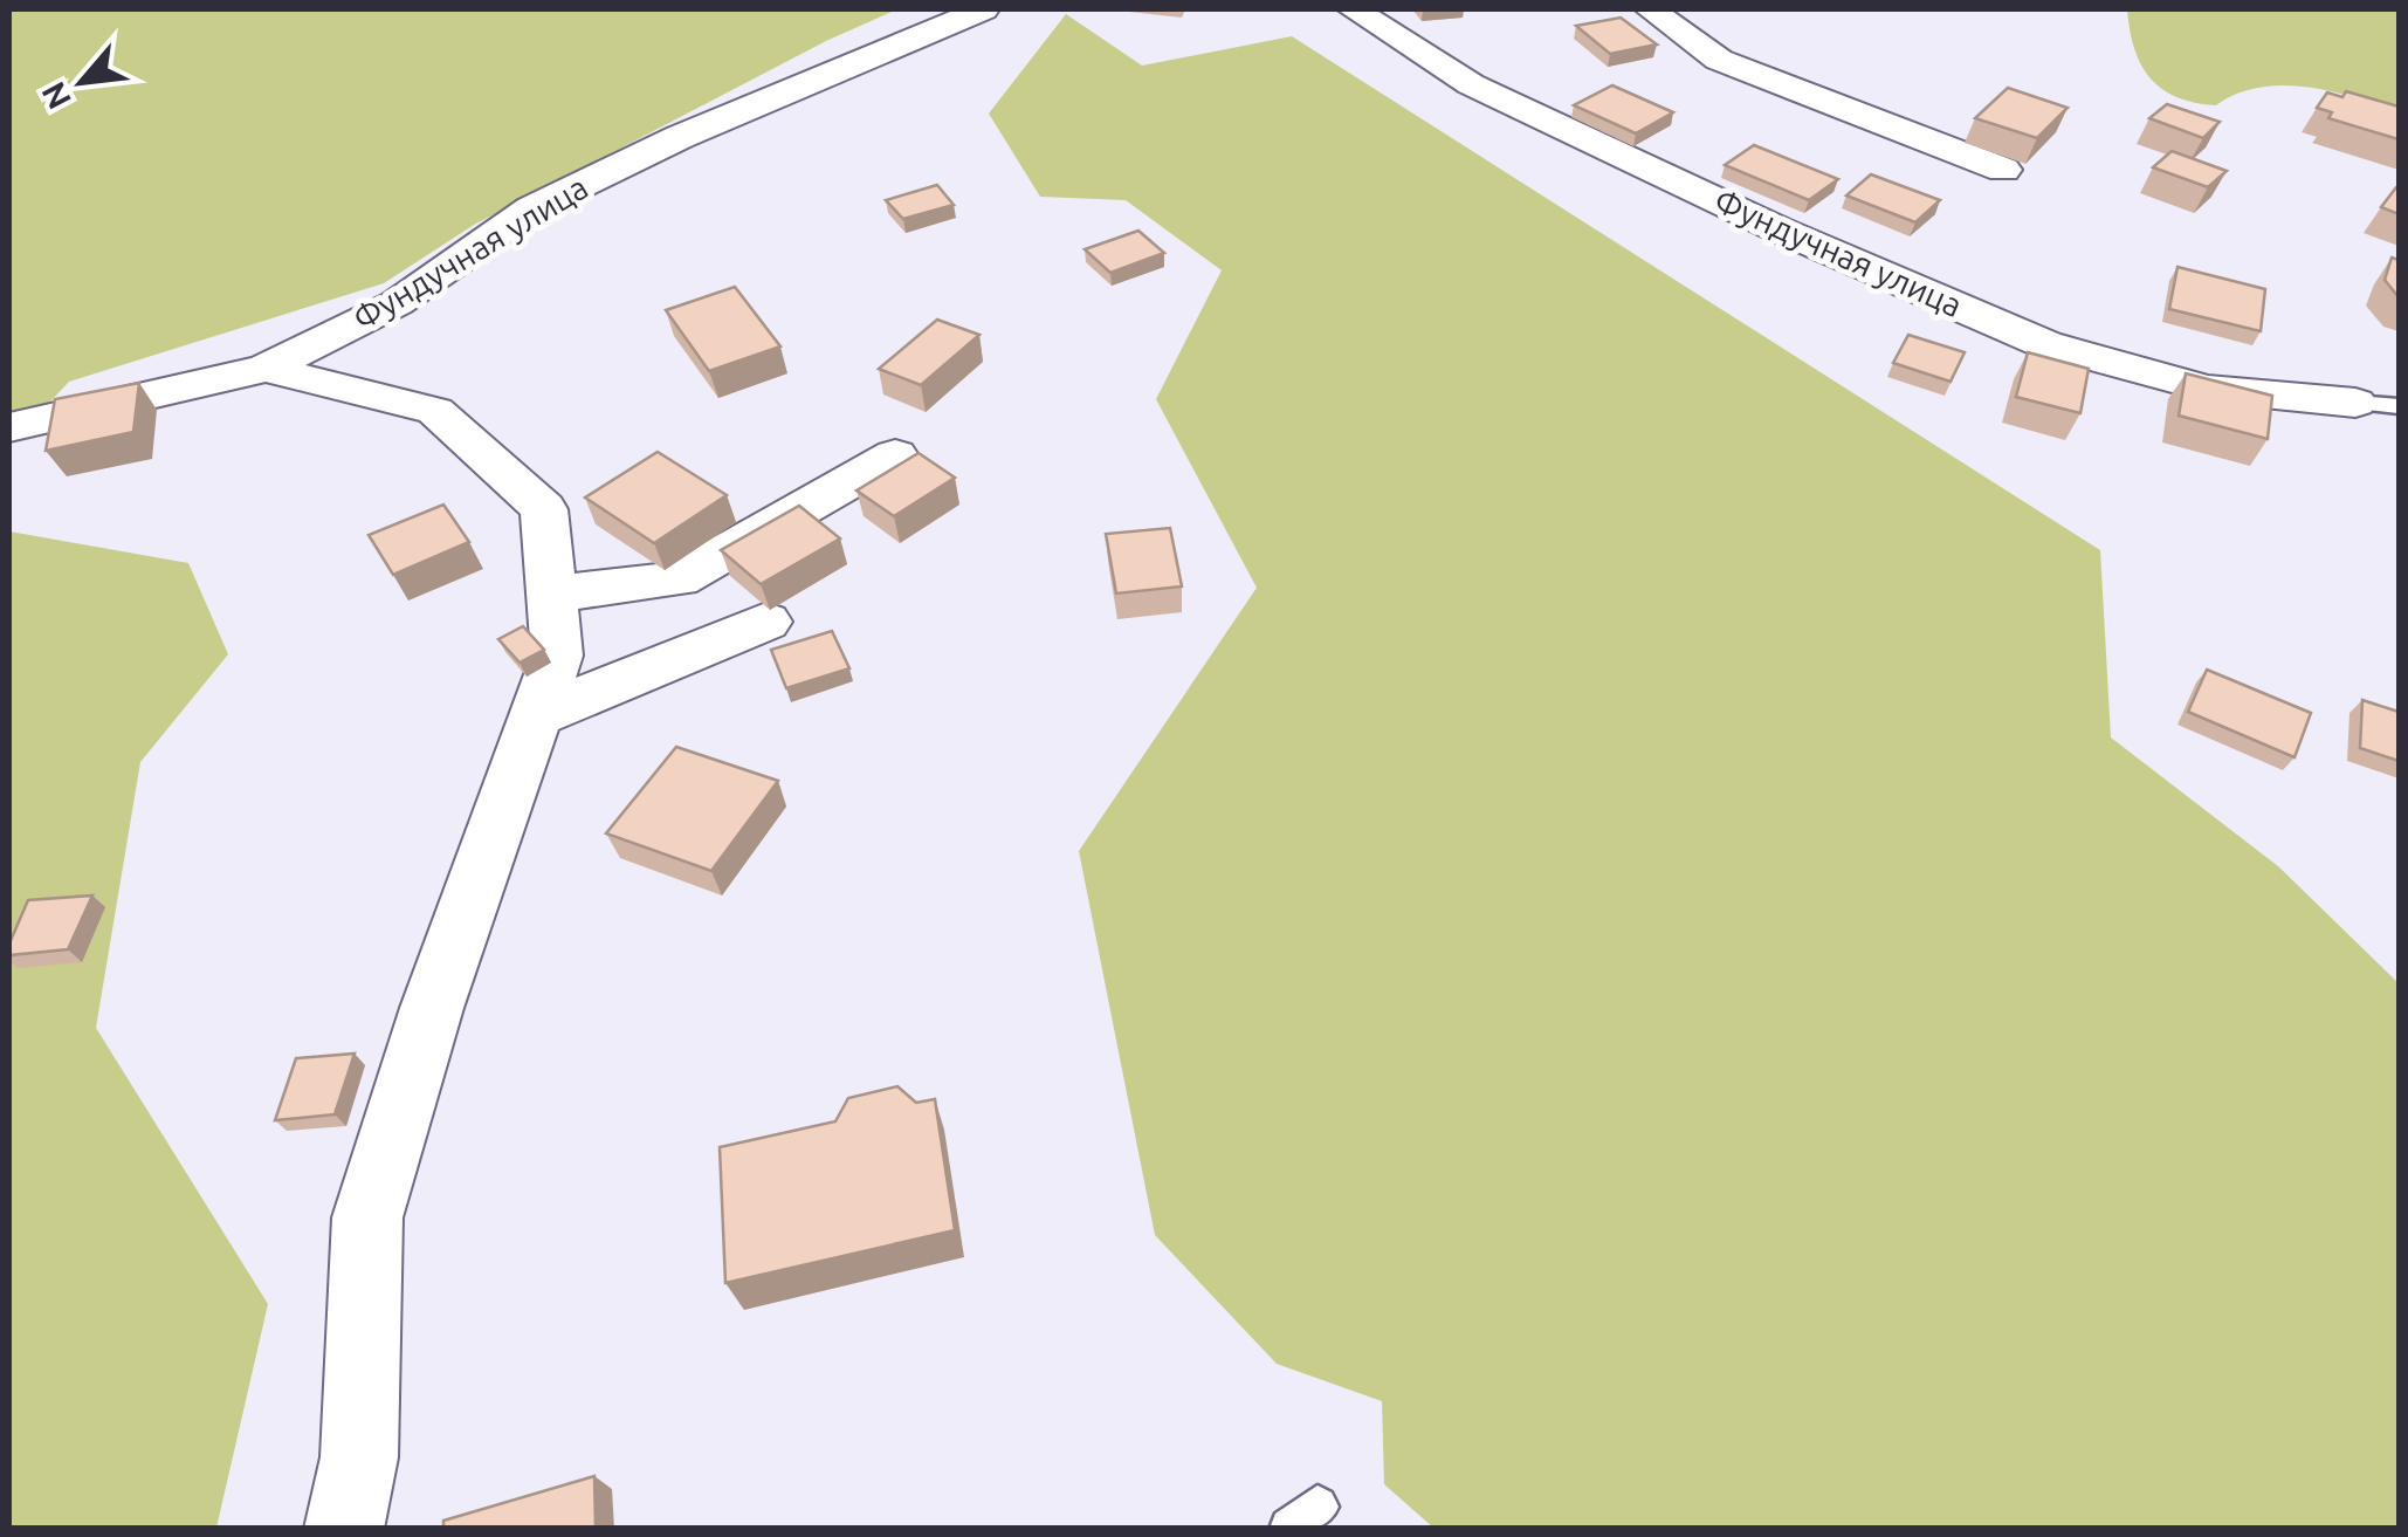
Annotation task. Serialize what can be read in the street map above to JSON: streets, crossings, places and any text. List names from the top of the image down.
{
  "streets": {
    "street": ["Фундучная улица"]
  },
  "north": "bottom left"
}
